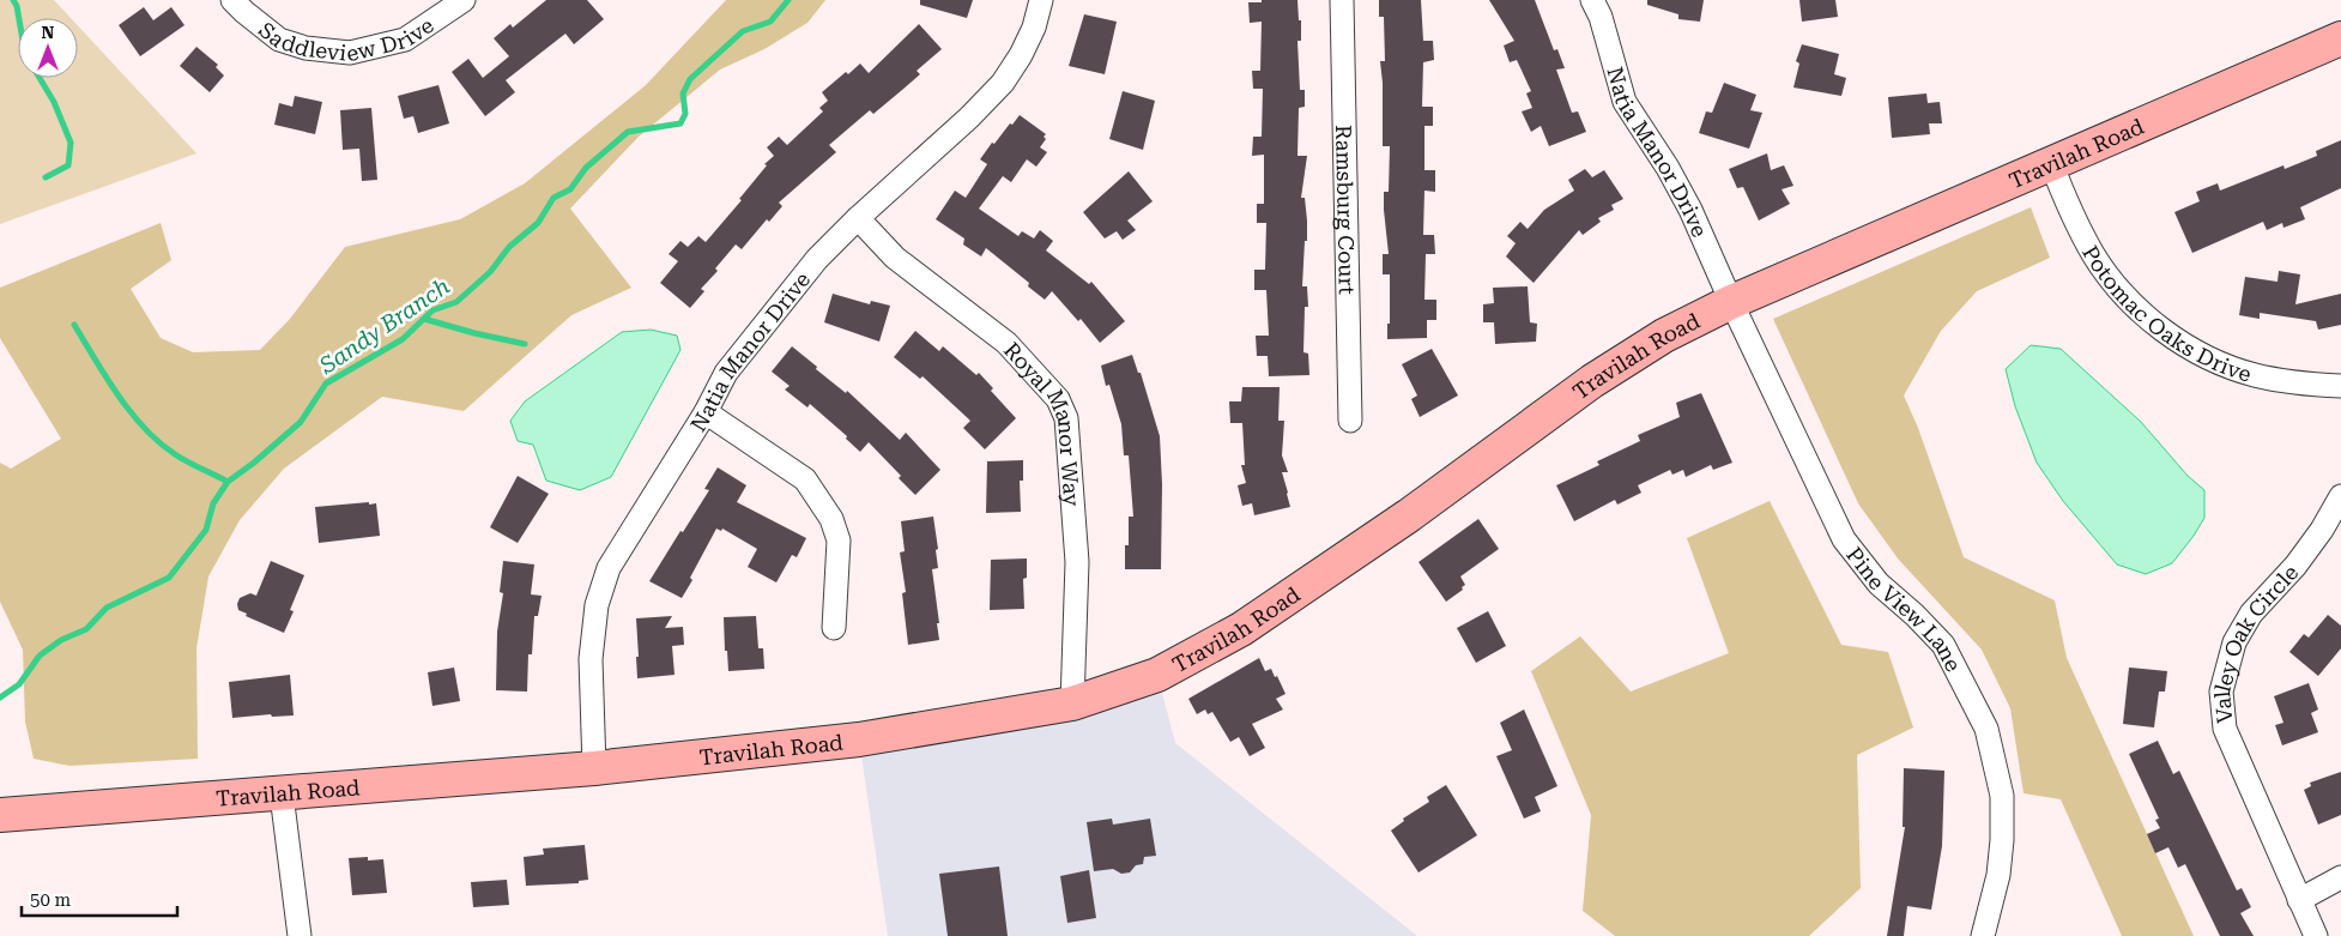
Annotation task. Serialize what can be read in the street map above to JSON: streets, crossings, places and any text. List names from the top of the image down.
{
  "streets": {
    "main road": ["Travilah Road"],
    "street": [
      "Saddleview Drive",
      "Natia Manor Drive",
      "Ramsburg Court",
      "Potomac Oaks Drive",
      "Royal Manor Way",
      "Pine View Lane",
      "Valley Oak Circle"
    ]
  },
  "crossings": [
    ["Natia Manor Drive", "Travilah Road"],
    ["Natia Manor Drive", "Royal Manor Way"],
    ["Natia Manor Drive", "Pine View Lane"],
    ["Travilah Road", "Potomac Oaks Drive"],
    ["Travilah Road", "Royal Manor Way"],
    ["Travilah Road", "Pine View Lane"]
  ],
  "water": ["Sandy Branch"],
  "scale_bar": "50 m",
  "north": "top"
}
